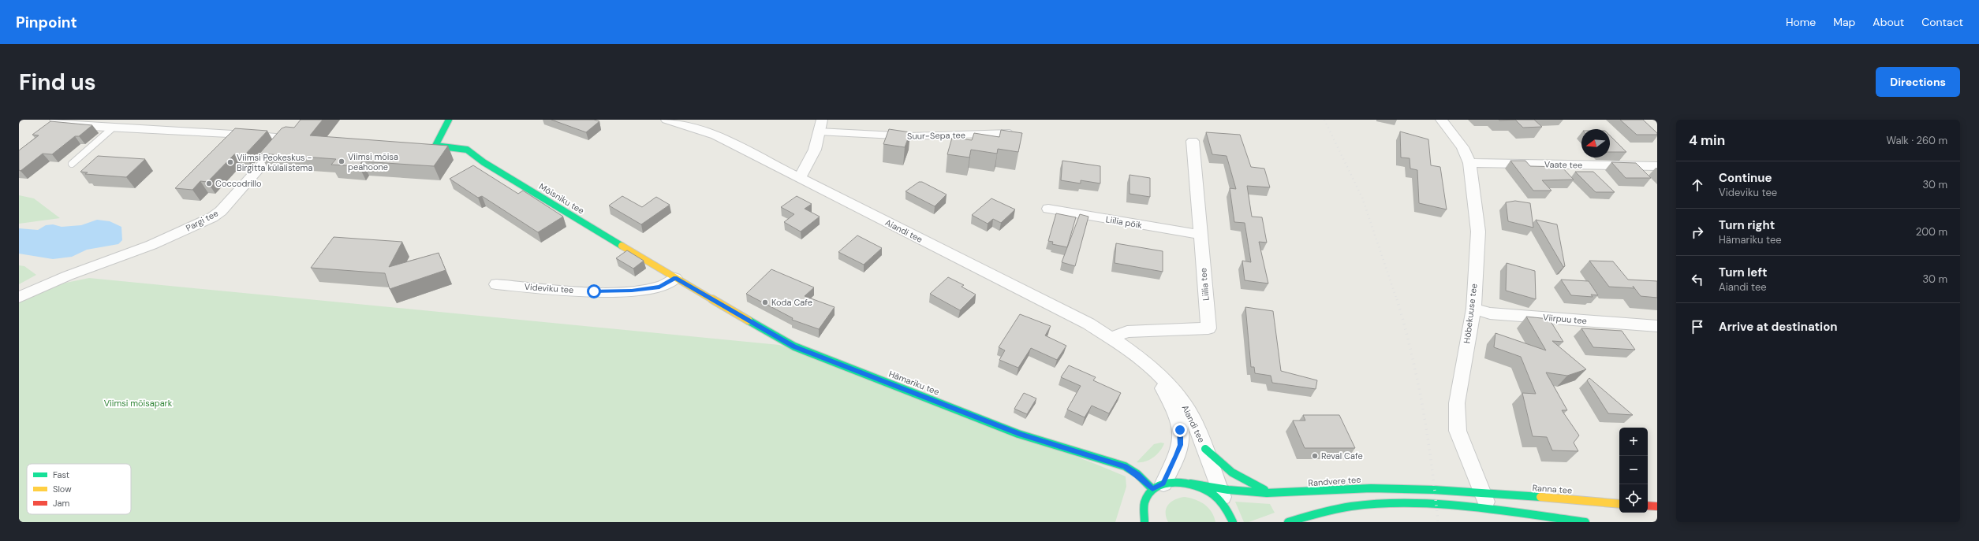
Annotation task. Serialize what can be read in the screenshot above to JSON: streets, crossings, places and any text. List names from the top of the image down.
{
  "streets": {
    "street": [
      "Vaate tee",
      "Mõisniku tee",
      "Pargi tee",
      "Liilia põik",
      "Aiandi tee",
      "Liilia tee",
      "Videviku tee",
      "Hõbekuuse tee",
      "Viirpuu tee",
      "Hämariku tee",
      "Randvere tee",
      "Ranna tee"
    ],
    "lane": ["Suur-Sepa tee"]
  },
  "crossings": [
    ["Vaate tee", "Hõbekuuse tee"],
    ["Mõisniku tee", "Videviku tee"],
    ["Mõisniku tee", "Hämariku tee"],
    ["Liilia põik", "Liilia tee"],
    ["Aiandi tee", "Liilia tee"],
    ["Aiandi tee", "Hämariku tee"],
    ["Aiandi tee", "Randvere tee"],
    ["Videviku tee", "Hämariku tee"],
    ["Hõbekuuse tee", "Viirpuu tee"],
    ["Hõbekuuse tee", "Randvere tee"],
    ["Hõbekuuse tee", "Ranna tee"],
    ["Randvere tee", "Ranna tee"]
  ],
  "parks": ["Viimsi mõisapark"],
  "places": [
    "Viimsi mõisa peahoone",
    "Viimsi Peokeskus - Birgitta külalistema",
    "Coccodrillo",
    "Koda Cafe",
    "Reval Cafe"
  ],
  "legend": ["Fast", "Slow", "Jam"],
  "north": "left",
  "page": {
    "header": "Pinpoint",
    "nav": [
      "Home",
      "Map",
      "About",
      "Contact"
    ],
    "buttons": "Directions",
    "title": "Find us",
    "heading": ["4 min", "Walk · 260 m"],
    "list": [
      ["Continue", "Videviku tee", "30 m"],
      ["Turn right", "Hämariku tee", "200 m"],
      ["Turn left", "Aiandi tee", "30 m"],
      "Arrive at destination"
    ],
    "map_buttons": ["+", "−"]
  }
}
